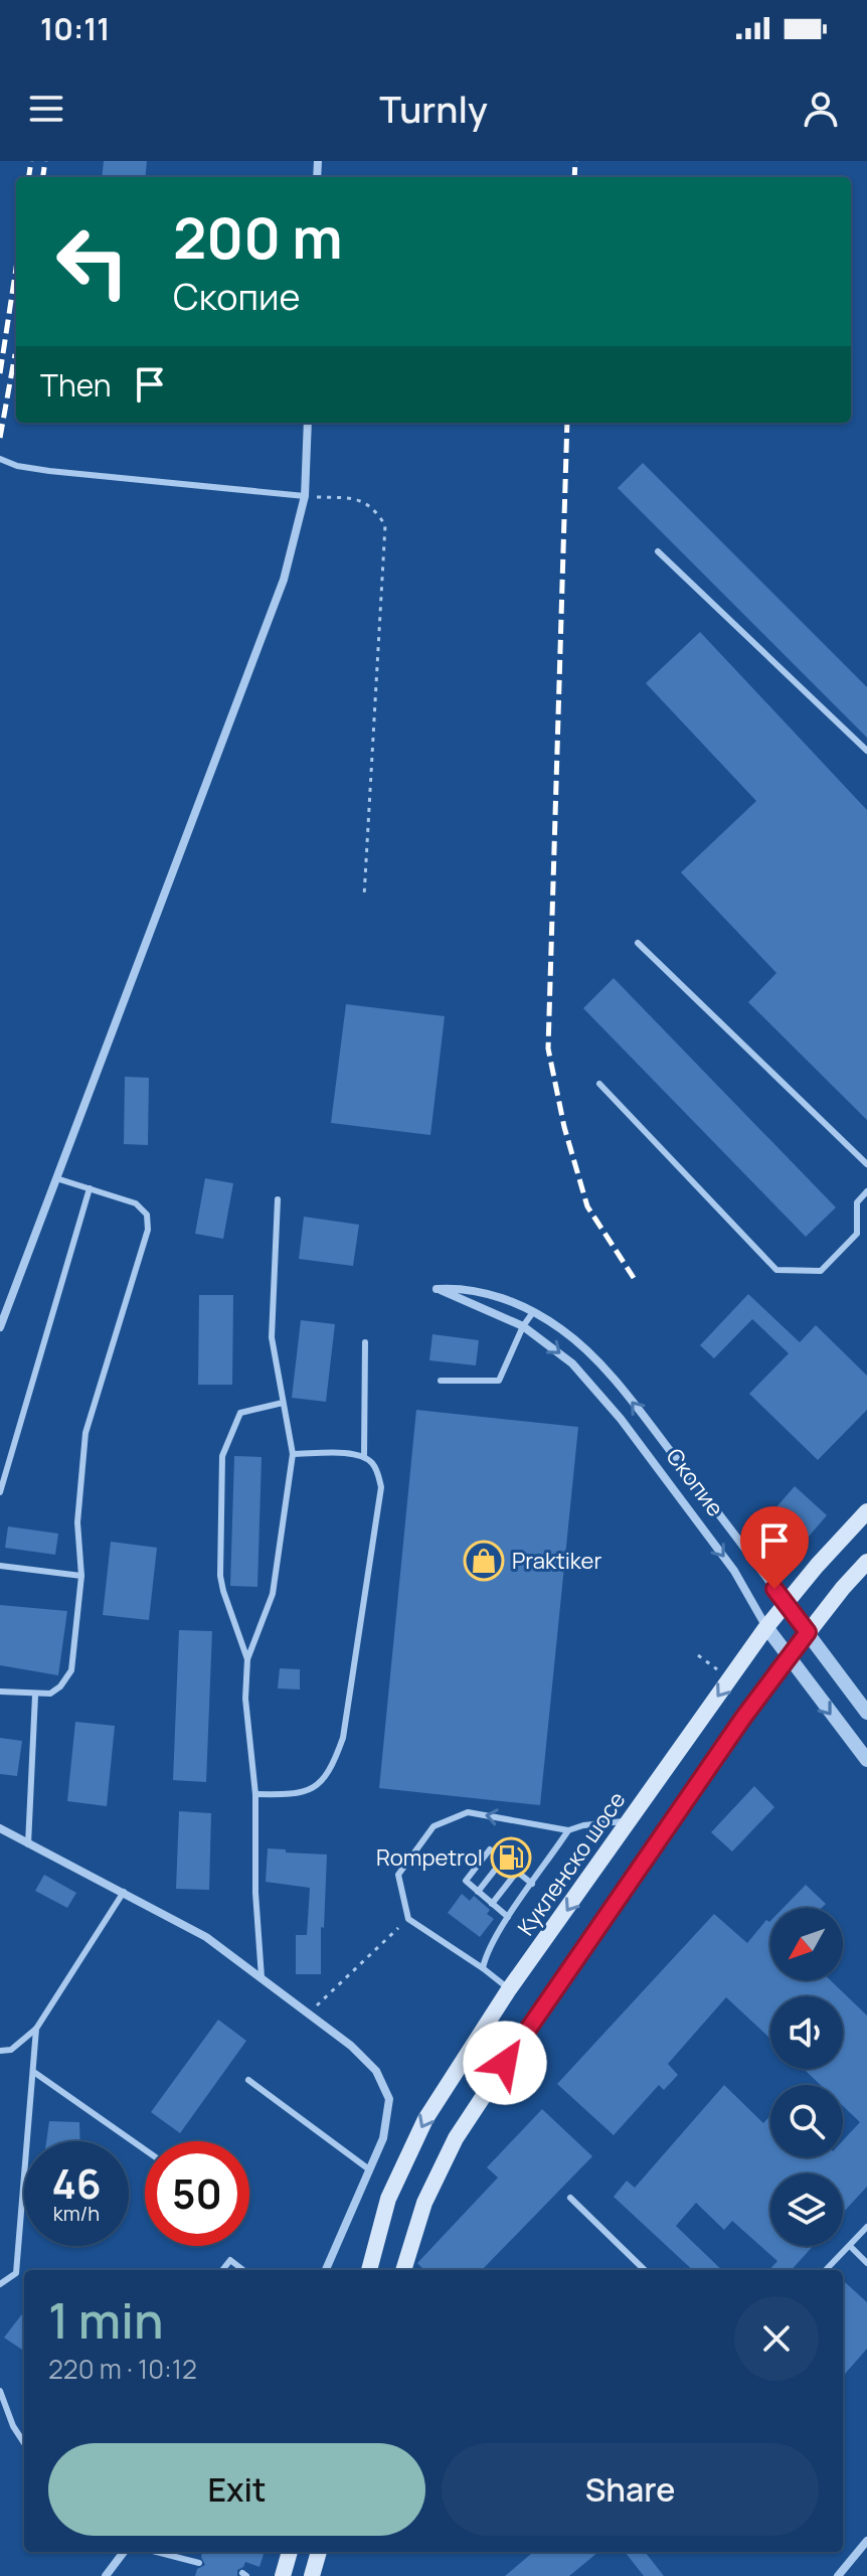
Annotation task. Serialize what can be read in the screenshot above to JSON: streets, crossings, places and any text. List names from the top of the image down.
{
  "streets": {
    "main road": ["Кукленско шосе"],
    "street": ["Скопие"]
  },
  "crossings": [
    ["Скопие", "Кукленско шосе"]
  ],
  "places": {
    "shop": ["Praktiker"],
    "fuel station": ["Rompetrol"]
  },
  "north": "bottom left",
  "page": {
    "status": "10:11",
    "header": "Turnly",
    "turn": ["200 m", "Скопие"],
    "then": "Then",
    "speed": "46 km/h",
    "limit": "50",
    "heading": ["1 min", "220 m · 10:12"],
    "buttons": ["Exit", "Share"]
  }
}
